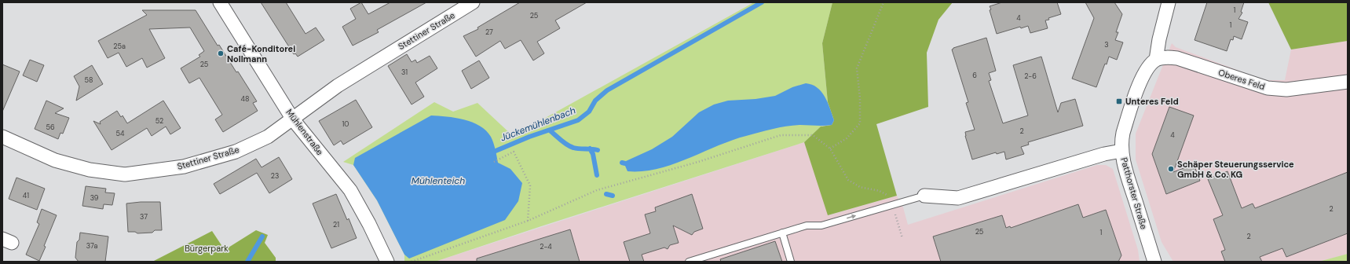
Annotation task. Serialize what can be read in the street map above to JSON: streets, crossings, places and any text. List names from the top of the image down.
{
  "streets": {
    "street": [
      "Stettiner Straße",
      "Oberes Feld",
      "Mühlenstraße",
      "Patthorster Straße"
    ]
  },
  "crossings": [
    ["Stettiner Straße", "Mühlenstraße"],
    ["Oberes Feld", "Patthorster Straße"]
  ],
  "water": ["Jückemühlenbach", "Mühlenteich"],
  "parks": ["Bürgerpark"],
  "places": {
    "other": ["Café-Konditorei Nollmann", "Schäper Steuerungsservice GmbH & Co. KG"],
    "transit": ["Unteres Feld"]
  },
  "house_numbers": [
    "1",
    "25",
    "4",
    "1",
    "27",
    "3",
    "25a",
    "25",
    "31",
    "6",
    "2-6",
    "58",
    "48",
    "52",
    "10",
    "56",
    "2",
    "54",
    "4",
    "23",
    "41",
    "39",
    "2",
    "37",
    "21",
    "25",
    "1",
    "2",
    "37a",
    "2-4"
  ]
}
